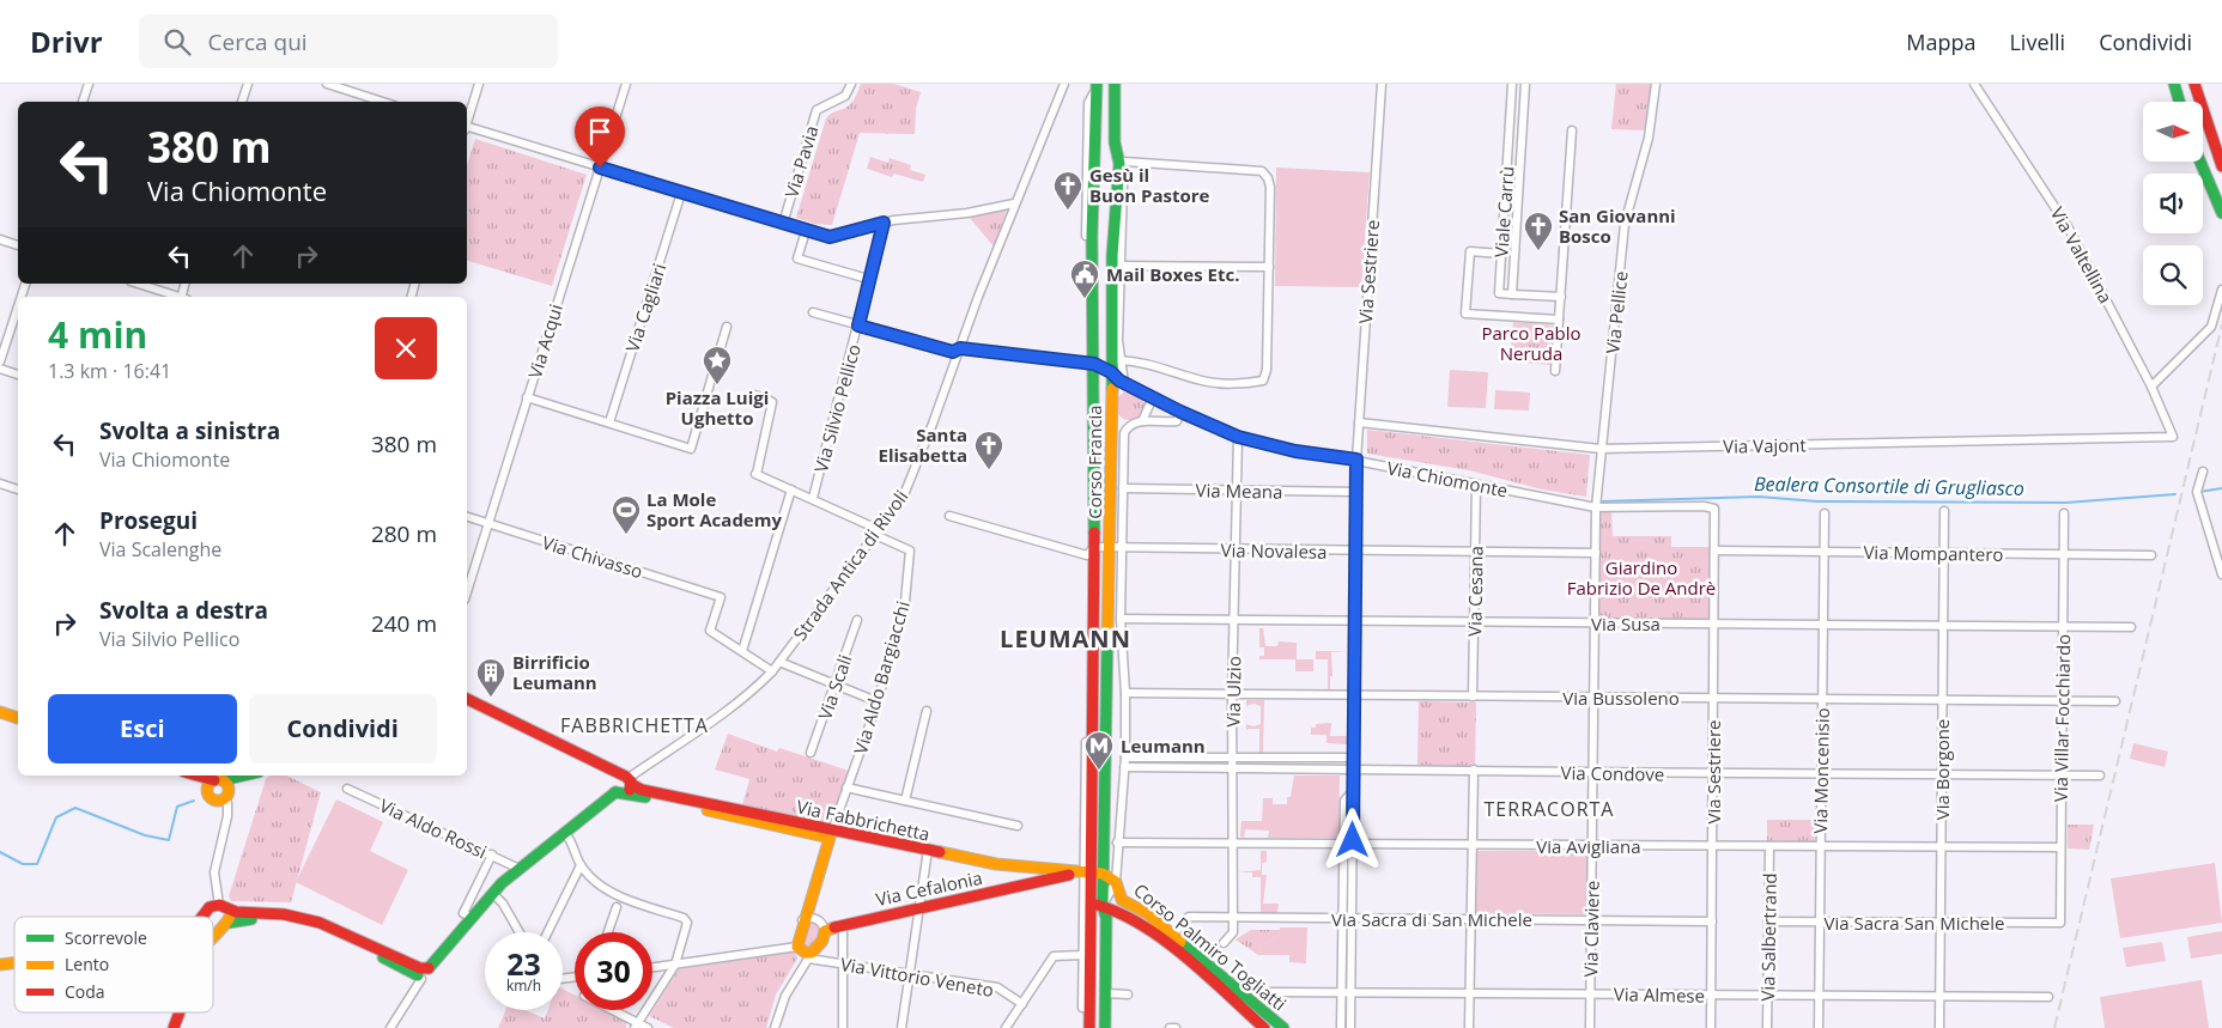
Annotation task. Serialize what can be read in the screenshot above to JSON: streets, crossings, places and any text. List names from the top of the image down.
{
  "streets": {
    "main road": [
      "Corso Francia",
      "Via Fabbrichetta",
      "Via Cefalonia",
      "Corso Palmiro Togliatti"
    ],
    "street": [
      "Via Pavia",
      "Viale Carrù",
      "Via Valtellina",
      "Via Sestriere",
      "Via Cagliari",
      "Via Pellice",
      "Via Acqui",
      "Via Silvio Pellico",
      "Via Vajont",
      "Via Chiomonte",
      "Via Meana",
      "Via Novalesa",
      "Via Mompantero",
      "Via Chivasso",
      "Strada Antica di Rivoli",
      "Via Cesana",
      "Via Susa",
      "Via Aldo Bargiacchi",
      "Via Scali",
      "Via Ulzio",
      "Via Bussoleno",
      "Via Villar Focchiardo",
      "Via Borgone",
      "Via Moncenisio",
      "Via Condove",
      "Via Aldo Rossi",
      "Via Avigliana",
      "Via Sacra di San Michele",
      "Via Sacra San Michele",
      "Via Claviere",
      "Via Salbertrand",
      "Via Vittorio Veneto",
      "Via Almese"
    ]
  },
  "crossings": [
    ["Via Valtellina", "Via Vajont"],
    ["Via Sestriere", "Via Vajont"],
    ["Via Sestriere", "Via Chiomonte"],
    ["Via Sestriere", "Via Meana"],
    ["Via Sestriere", "Via Novalesa"],
    ["Via Sestriere", "Via Mompantero"],
    ["Via Sestriere", "Via Susa"],
    ["Via Sestriere", "Via Bussoleno"],
    ["Via Sestriere", "Via Condove"],
    ["Via Sestriere", "Via Avigliana"],
    ["Via Sestriere", "Via Sacra di San Michele"],
    ["Via Sestriere", "Via Almese"],
    ["Via Pellice", "Via Vajont"],
    ["Via Pellice", "Via Chiomonte"],
    ["Via Pellice", "Via Claviere"],
    ["Via Acqui", "Via Chivasso"],
    ["Via Silvio Pellico", "Via Chiomonte"],
    ["Corso Francia", "Via Chiomonte"],
    ["Corso Francia", "Via Meana"],
    ["Corso Francia", "Via Novalesa"],
    ["Corso Francia", "Via Susa"],
    ["Corso Francia", "Via Bussoleno"],
    ["Corso Francia", "Via Condove"],
    ["Corso Francia", "Via Fabbrichetta"],
    ["Corso Francia", "Via Avigliana"],
    ["Corso Francia", "Corso Palmiro Togliatti"],
    ["Via Chiomonte", "Strada Antica di Rivoli"],
    ["Via Chiomonte", "Via Cesana"],
    ["Via Chiomonte", "Via Ulzio"],
    ["Via Chiomonte", "Via Claviere"],
    ["Via Meana", "Via Ulzio"],
    ["Via Novalesa", "Via Cesana"],
    ["Via Novalesa", "Via Ulzio"],
    ["Via Novalesa", "Via Claviere"],
    ["Via Mompantero", "Via Villar Focchiardo"],
    ["Via Mompantero", "Via Borgone"],
    ["Via Mompantero", "Via Moncenisio"],
    ["Strada Antica di Rivoli", "Via Aldo Bargiacchi"],
    ["Strada Antica di Rivoli", "Via Fabbrichetta"],
    ["Via Cesana", "Via Susa"],
    ["Via Cesana", "Via Bussoleno"],
    ["Via Susa", "Via Ulzio"],
    ["Via Susa", "Via Villar Focchiardo"],
    ["Via Susa", "Via Borgone"],
    ["Via Susa", "Via Moncenisio"],
    ["Via Susa", "Via Claviere"],
    ["Via Aldo Bargiacchi", "Via Fabbrichetta"],
    ["Via Ulzio", "Via Bussoleno"],
    ["Via Ulzio", "Via Condove"],
    ["Via Ulzio", "Via Avigliana"],
    ["Via Ulzio", "Via Sacra di San Michele"],
    ["Via Bussoleno", "Via Villar Focchiardo"],
    ["Via Bussoleno", "Via Borgone"],
    ["Via Bussoleno", "Via Moncenisio"],
    ["Via Bussoleno", "Via Claviere"],
    ["Via Villar Focchiardo", "Via Condove"],
    ["Via Villar Focchiardo", "Via Avigliana"],
    ["Via Villar Focchiardo", "Via Sacra San Michele"],
    ["Via Borgone", "Via Condove"],
    ["Via Borgone", "Via Avigliana"],
    ["Via Borgone", "Via Sacra San Michele"],
    ["Via Borgone", "Via Almese"],
    ["Via Moncenisio", "Via Condove"],
    ["Via Moncenisio", "Via Avigliana"],
    ["Via Moncenisio", "Via Sacra San Michele"],
    ["Via Moncenisio", "Via Almese"],
    ["Via Condove", "Via Claviere"],
    ["Via Fabbrichetta", "Via Cefalonia"],
    ["Via Fabbrichetta", "Corso Palmiro Togliatti"],
    ["Via Avigliana", "Via Claviere"],
    ["Via Avigliana", "Via Salbertrand"],
    ["Via Cefalonia", "Via Vittorio Veneto"],
    ["Via Sacra di San Michele", "Via Claviere"],
    ["Via Sacra di San Michele", "Corso Palmiro Togliatti"],
    ["Via Sacra San Michele", "Via Salbertrand"],
    ["Via Claviere", "Via Almese"],
    ["Via Salbertrand", "Via Almese"]
  ],
  "districts": ["LEUMANN", "FABBRICHETTA", "TERRACORTA"],
  "water": ["Bealera Consortile di Grugliasco"],
  "parks": ["Parco Pablo Neruda", "Giardino Fabrizio De Andrè"],
  "places": {
    "church": ["Gesù il Buon Pastore", "San Giovanni Bosco", "Santa Elisabetta"],
    "public building": ["Mail Boxes Etc."],
    "place": ["Piazza Luigi Ughetto"],
    "sports": ["La Mole Sport Academy"],
    "building": ["Birrificio Leumann"],
    "metro station": ["Leumann"]
  },
  "legend": ["Scorrevole", "Lento", "Coda"],
  "north": "right",
  "page": {
    "header": "Drivr",
    "search": "Cerca qui",
    "nav": ["Mappa", "Livelli", "Condividi"],
    "turn": ["380 m", "Via Chiomonte"],
    "heading": ["4 min", "1.3 km · 16:41"],
    "list": [
      {
        "name": "Svolta a sinistra",
        "note": "Via Chiomonte",
        "value": "380 m"
      },
      {
        "name": "Prosegui",
        "note": "Via Scalenghe",
        "value": "280 m"
      },
      {
        "name": "Svolta a destra",
        "note": "Via Silvio Pellico",
        "value": "240 m"
      }
    ],
    "buttons": ["Esci", "Condividi"],
    "speed": "23 km/h",
    "limit": "30"
  }
}
